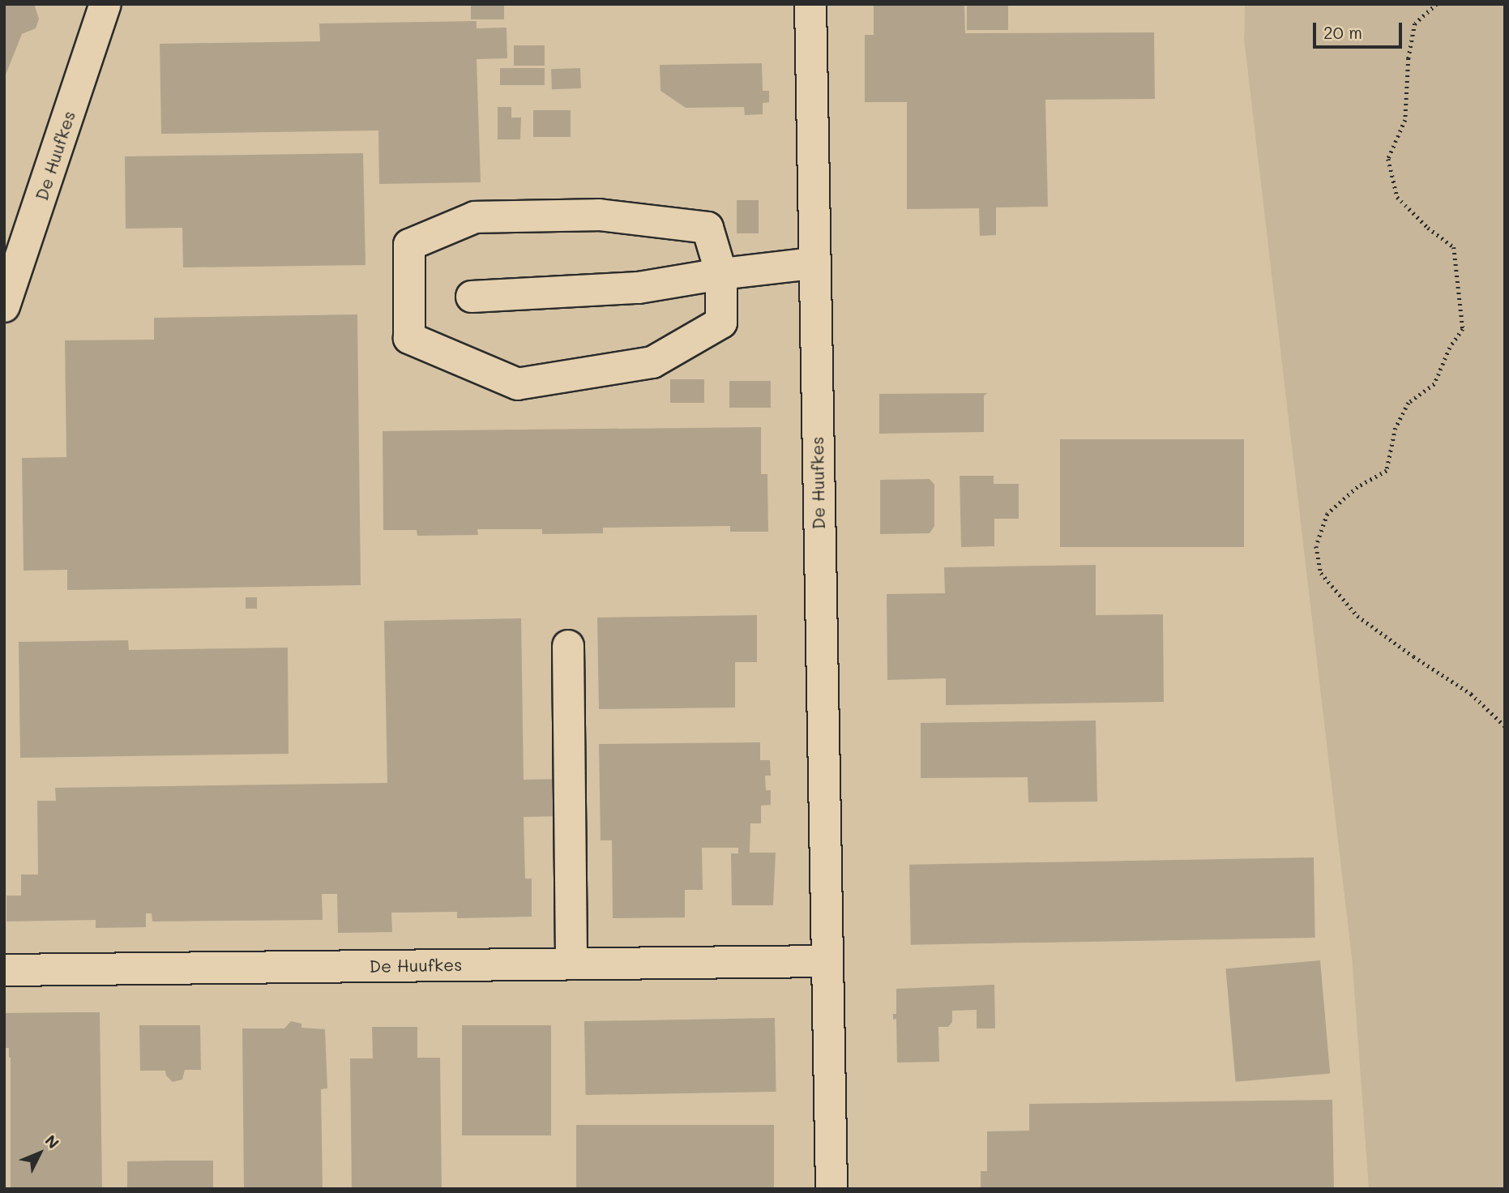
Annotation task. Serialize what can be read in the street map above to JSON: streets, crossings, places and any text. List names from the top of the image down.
{
  "streets": {
    "street": ["De Huufkes"]
  },
  "scale_bar": "20 m",
  "north": "top right"
}
